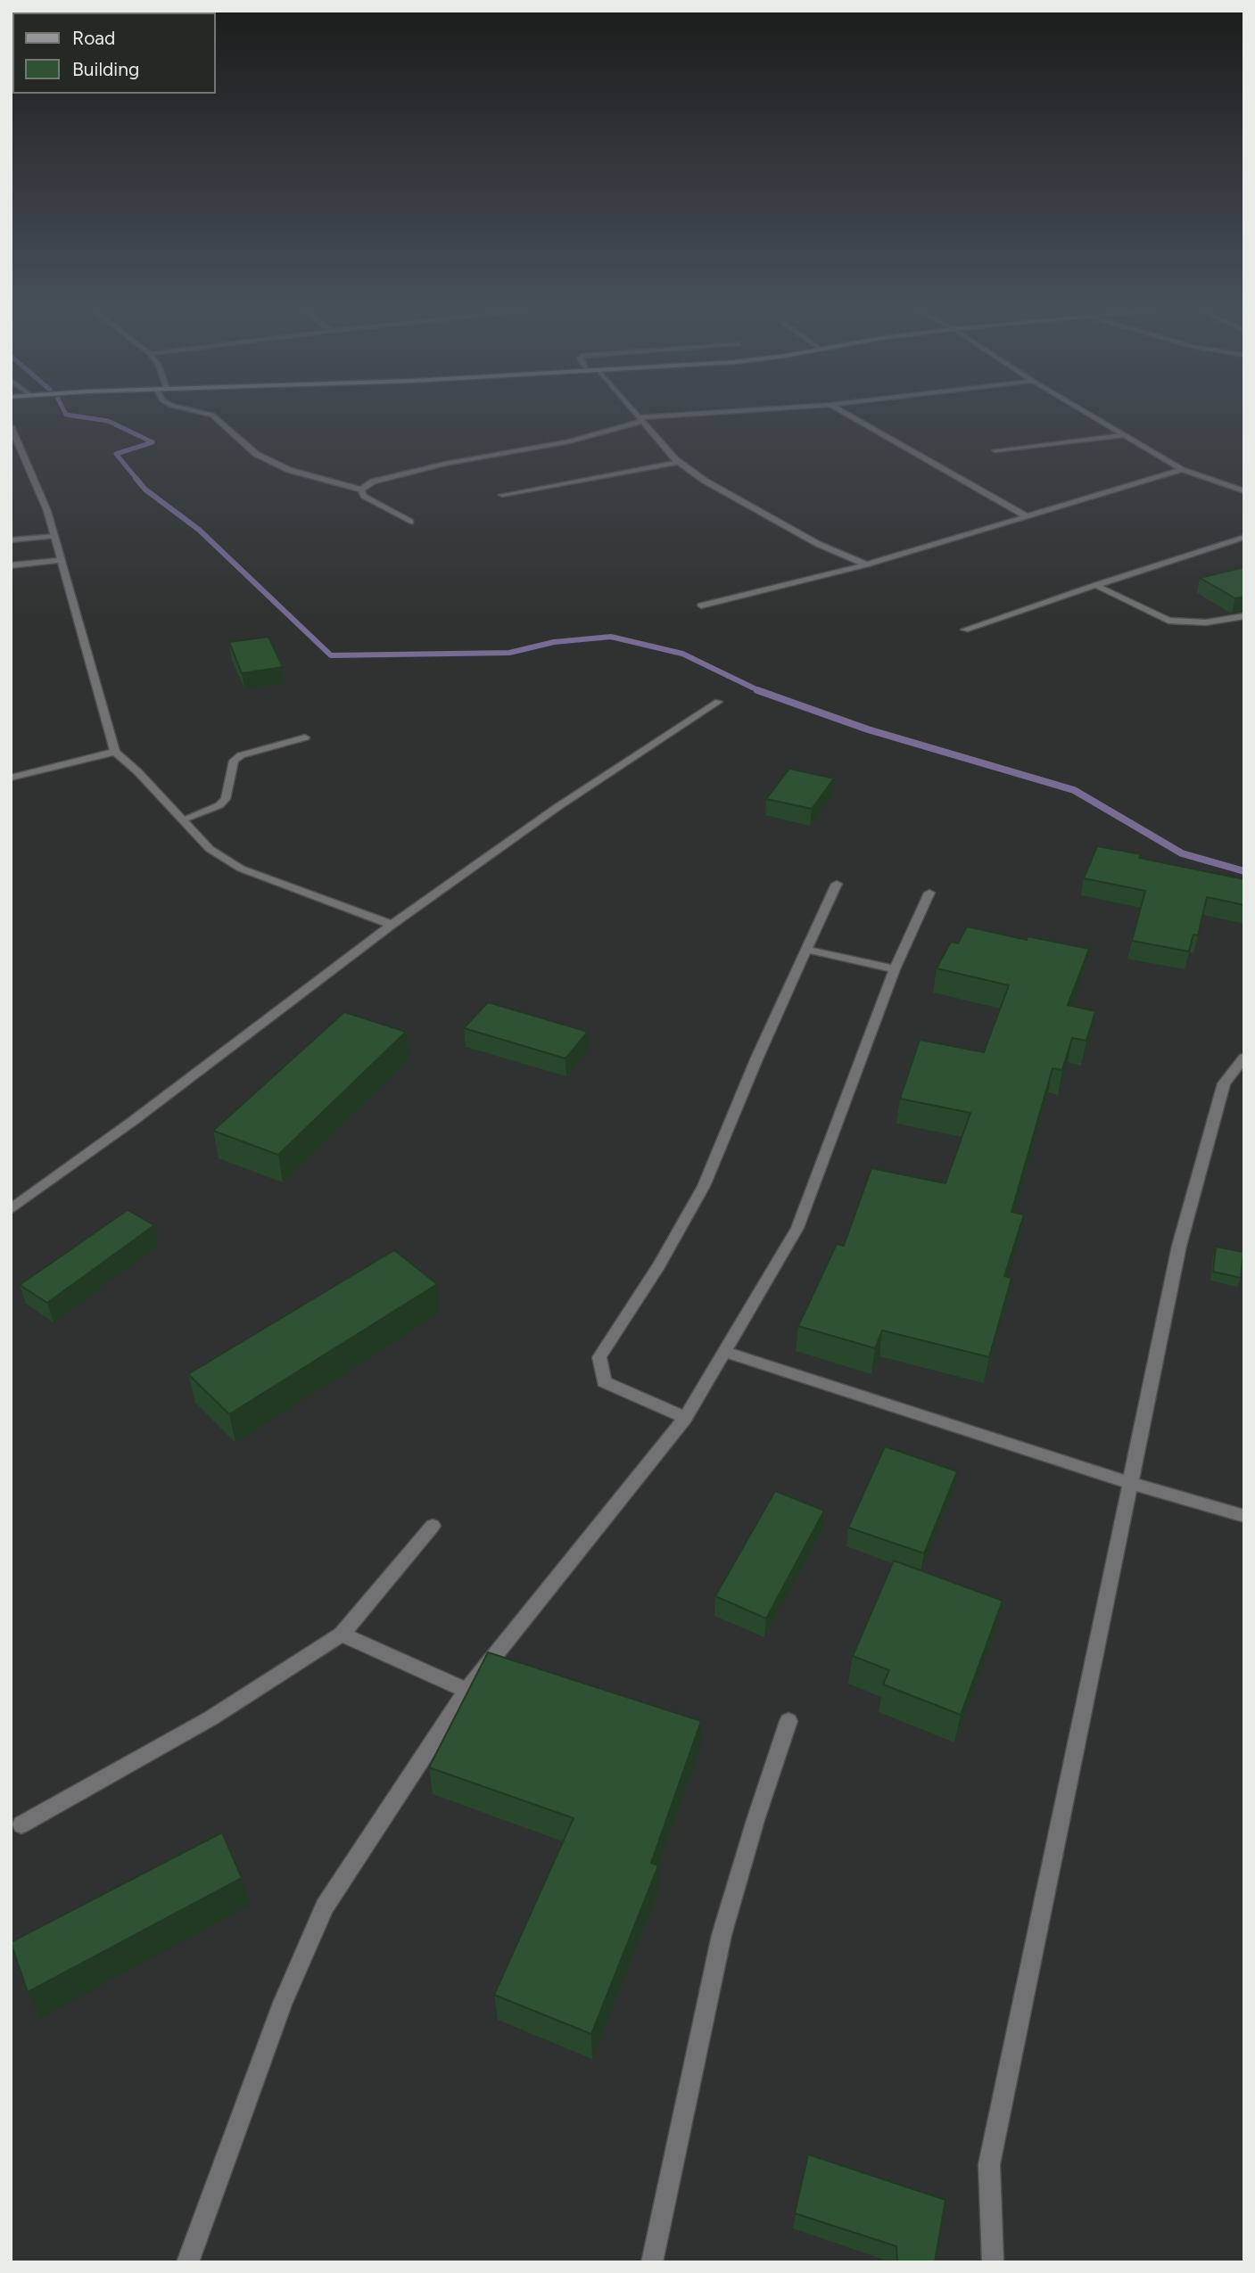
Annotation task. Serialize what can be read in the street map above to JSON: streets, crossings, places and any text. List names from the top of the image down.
{
  "legend": ["Road", "Building"]
}
